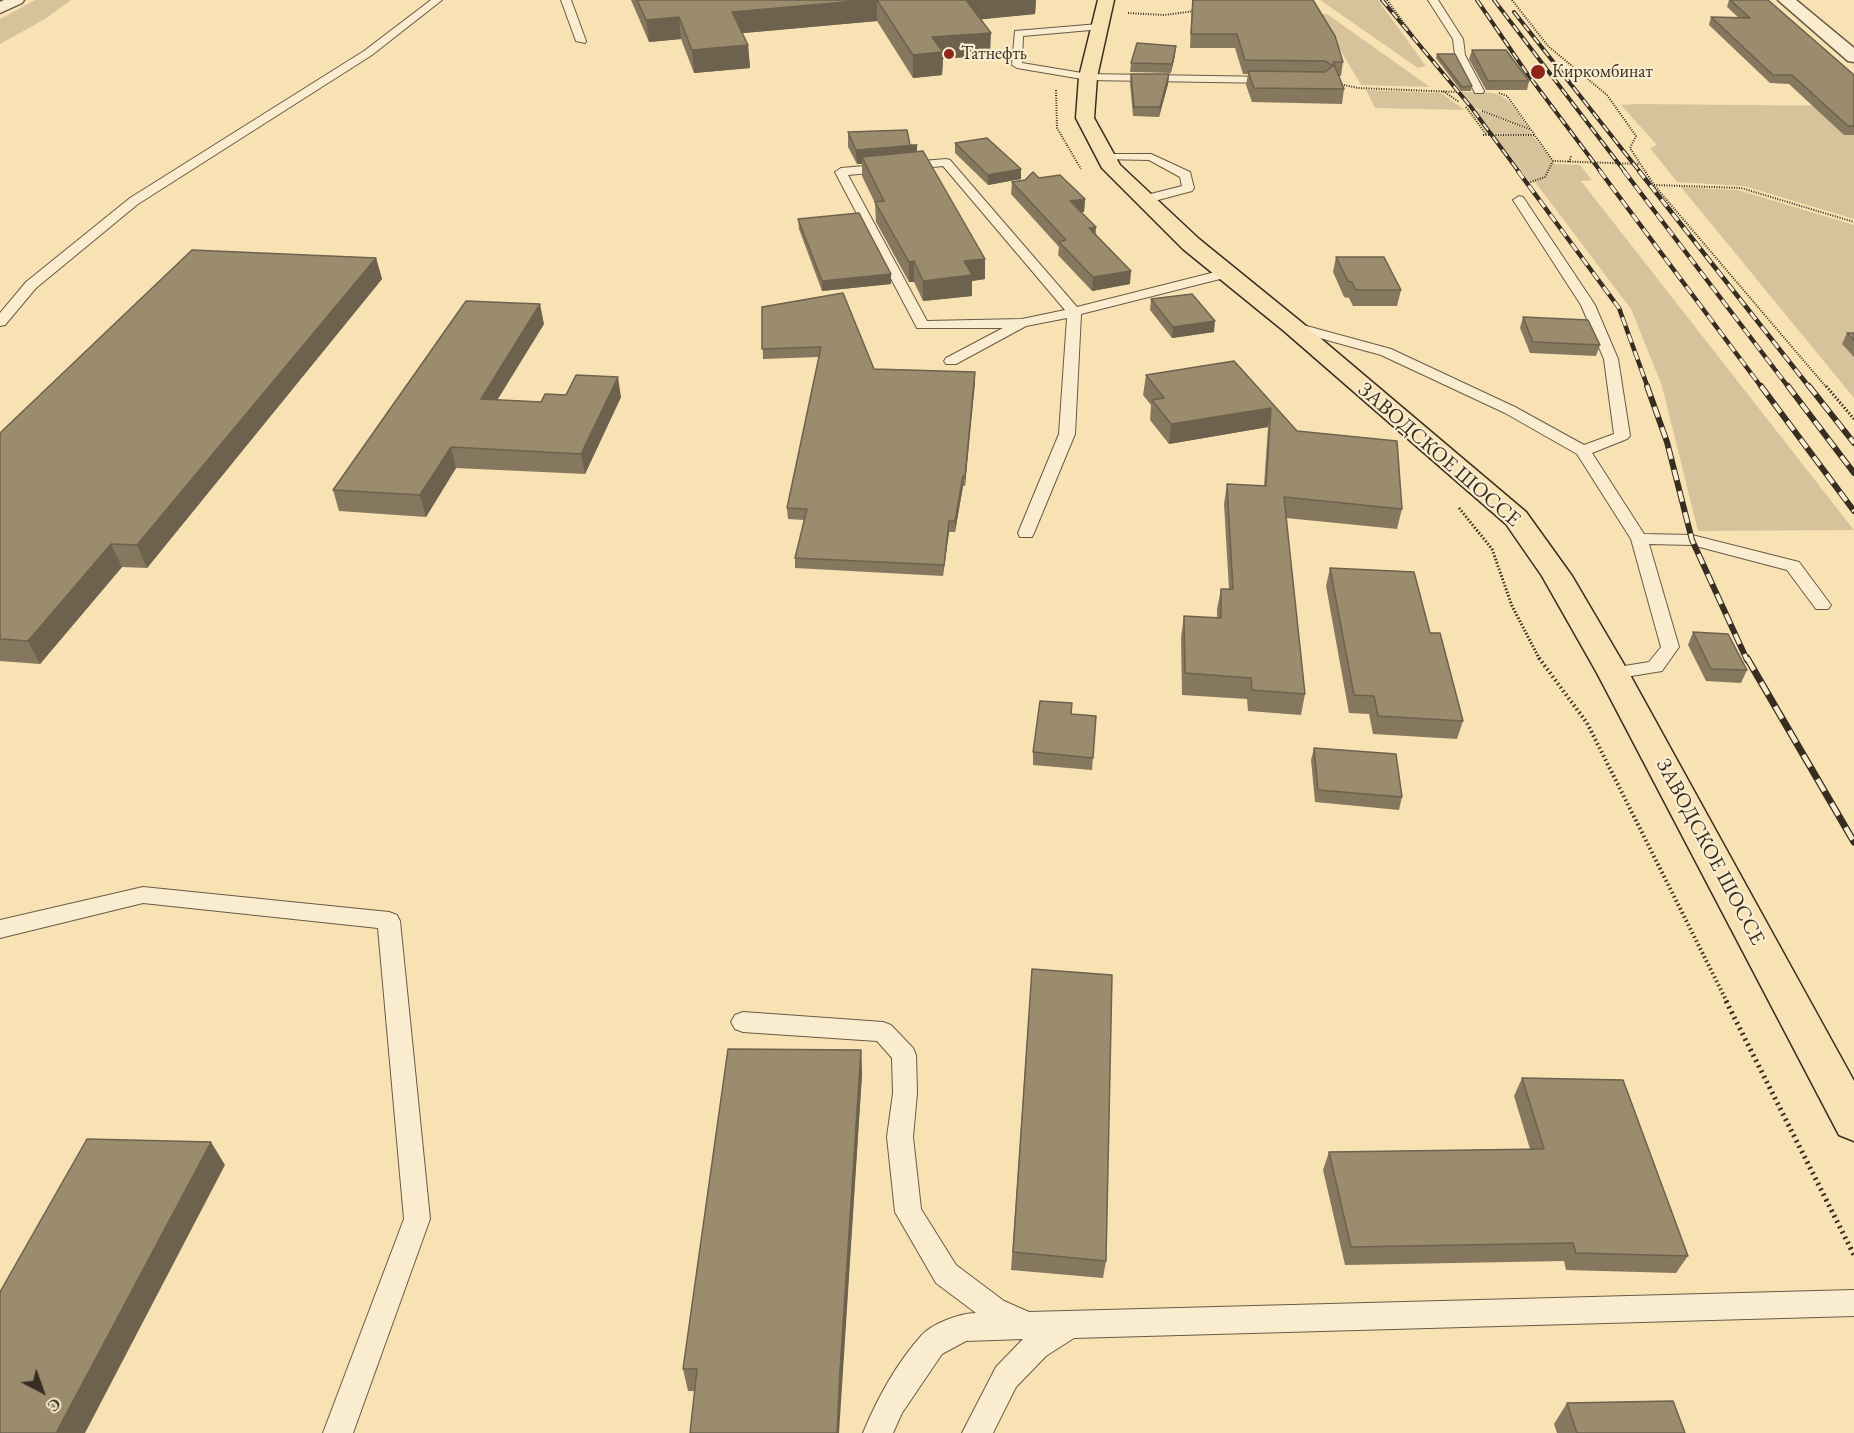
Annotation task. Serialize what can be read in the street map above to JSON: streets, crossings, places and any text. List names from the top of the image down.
{
  "streets": {
    "main road": ["ЗАВОДСКОЕ ШОССЕ"]
  },
  "places": ["Татнефть", "Киркомбинат"],
  "north": "bottom right"
}
